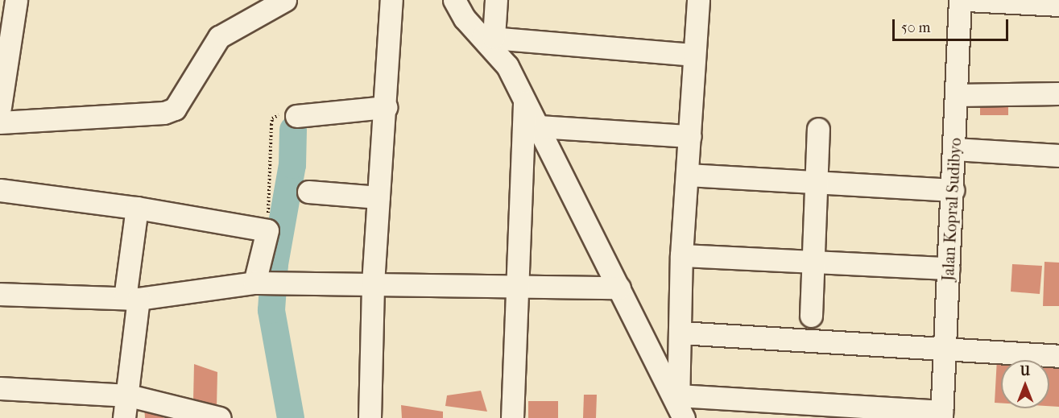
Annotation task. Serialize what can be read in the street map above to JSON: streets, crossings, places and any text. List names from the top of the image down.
{
  "streets": {
    "street": ["Jalan Kopral Sudibyo"]
  },
  "scale_bar": "50 m",
  "north": "top"
}
